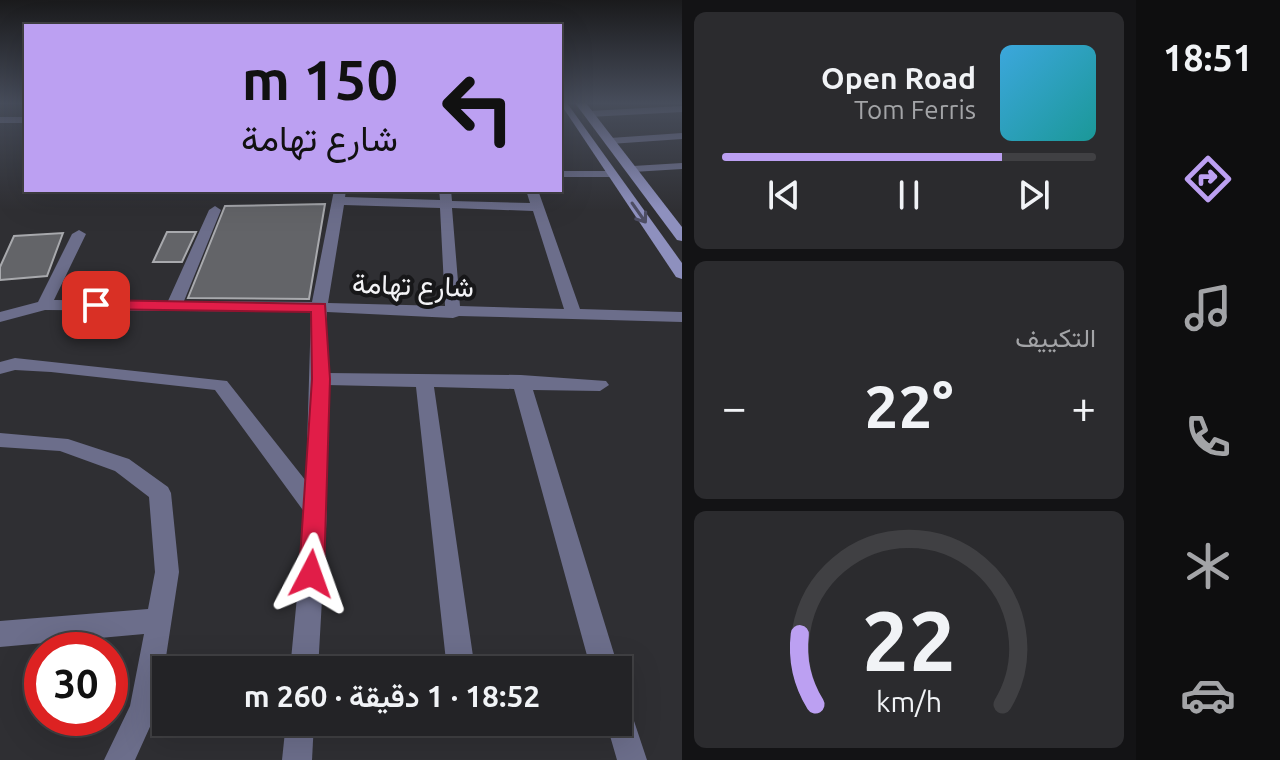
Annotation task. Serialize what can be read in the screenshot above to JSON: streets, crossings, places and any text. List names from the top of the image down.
{
  "streets": {
    "street": ["شارع تهامة"]
  },
  "page": {
    "tabs": "18:51",
    "turn": ["150 m", "شارع تهامة"],
    "song": ["Open Road", "Tom Ferris"],
    "tile": "التكييف",
    "heat": ["−", "22°", "+"],
    "limit": "30",
    "trip": "18:52 · 1 دقيقة · 260 m",
    "gauge": ["22", "km/h"]
  }
}
